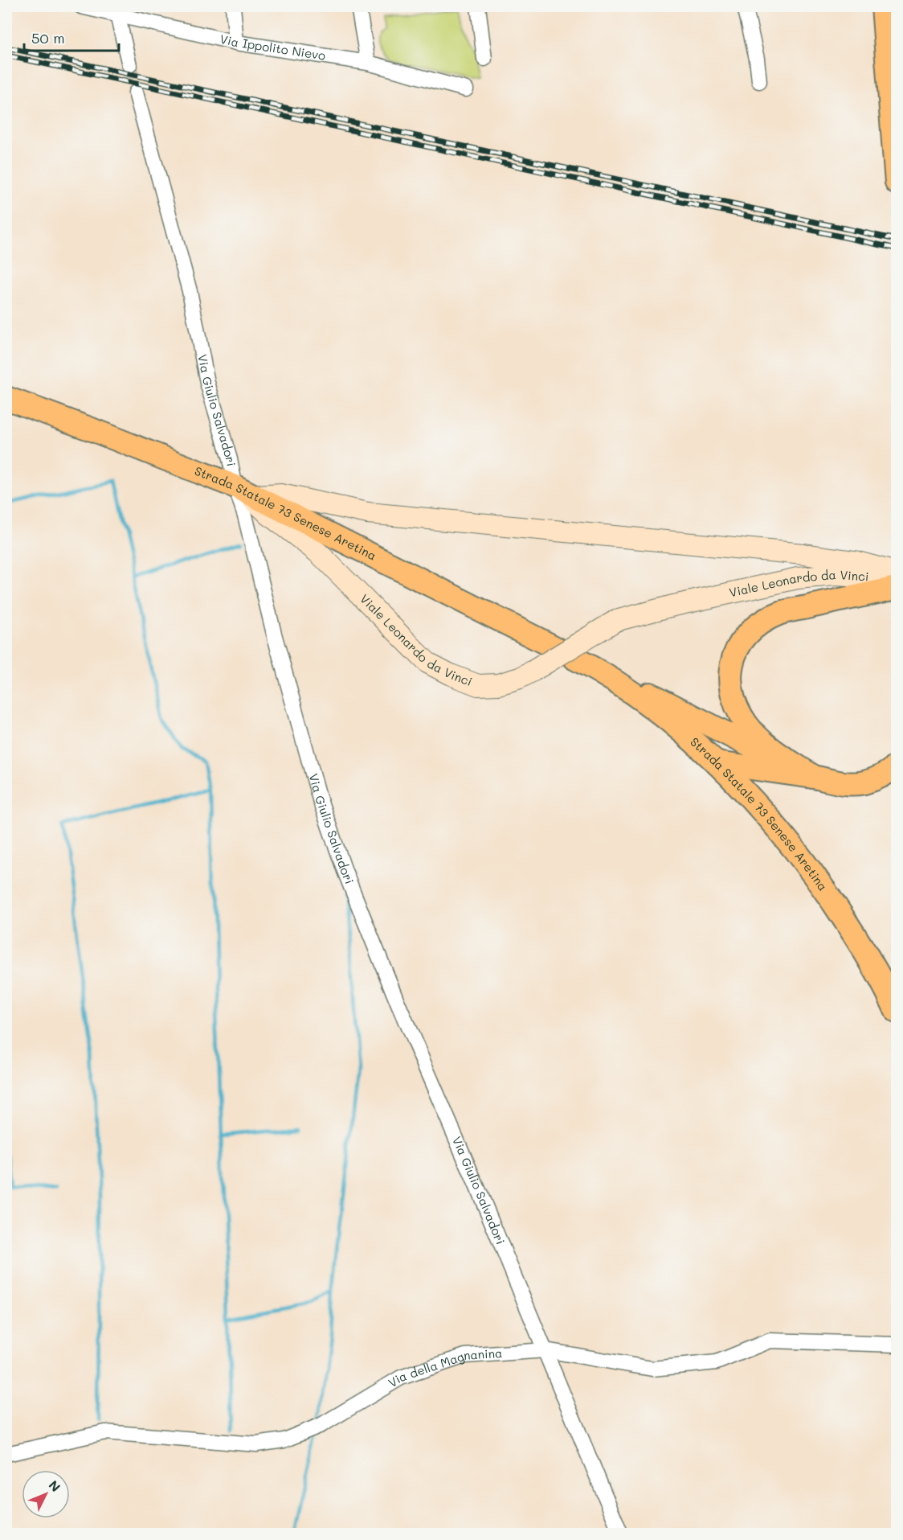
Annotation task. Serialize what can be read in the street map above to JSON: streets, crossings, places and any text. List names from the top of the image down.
{
  "streets": {
    "main road": ["Strada Statale 73 Senese Aretina", "Viale Leonardo da Vinci"],
    "street": ["Via Ippolito Nievo", "Via Giulio Salvadori", "Via della Magnanina"]
  },
  "crossings": [
    ["Via Giulio Salvadori", "Strada Statale 73 Senese Aretina"],
    ["Via Giulio Salvadori", "Viale Leonardo da Vinci"],
    ["Via Giulio Salvadori", "Via della Magnanina"],
    ["Strada Statale 73 Senese Aretina", "Viale Leonardo da Vinci"]
  ],
  "scale_bar": "50 m",
  "north": "top right"
}
